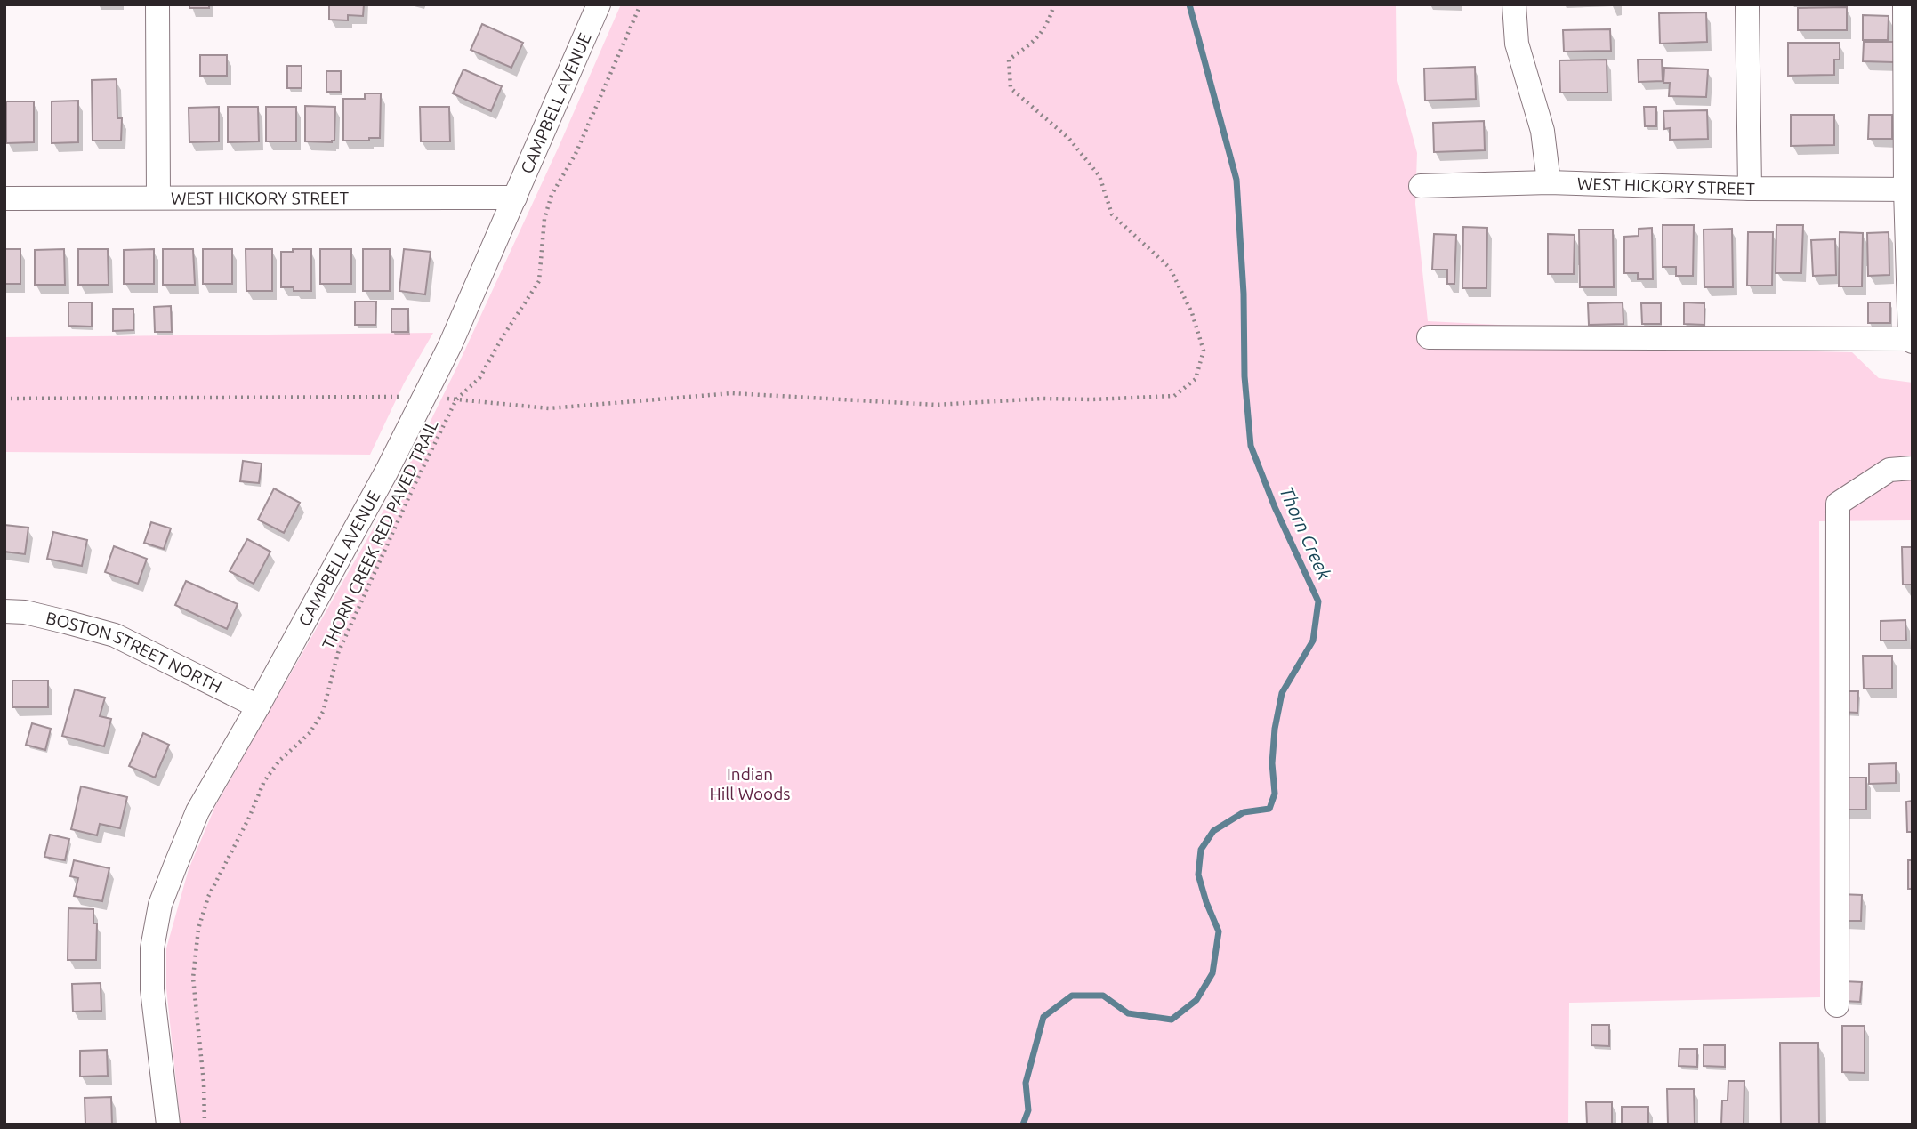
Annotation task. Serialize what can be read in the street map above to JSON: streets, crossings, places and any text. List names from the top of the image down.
{
  "streets": {
    "street": ["CAMPBELL AVENUE", "WEST HICKORY STREET", "BOSTON STREET NORTH"],
    "path": ["THORN CREEK RED PAVED TRAIL"]
  },
  "crossings": [
    ["CAMPBELL AVENUE", "WEST HICKORY STREET"],
    ["CAMPBELL AVENUE", "BOSTON STREET NORTH"]
  ],
  "water": ["Thorn Creek"],
  "parks": ["Indian Hill Woods"]
}
